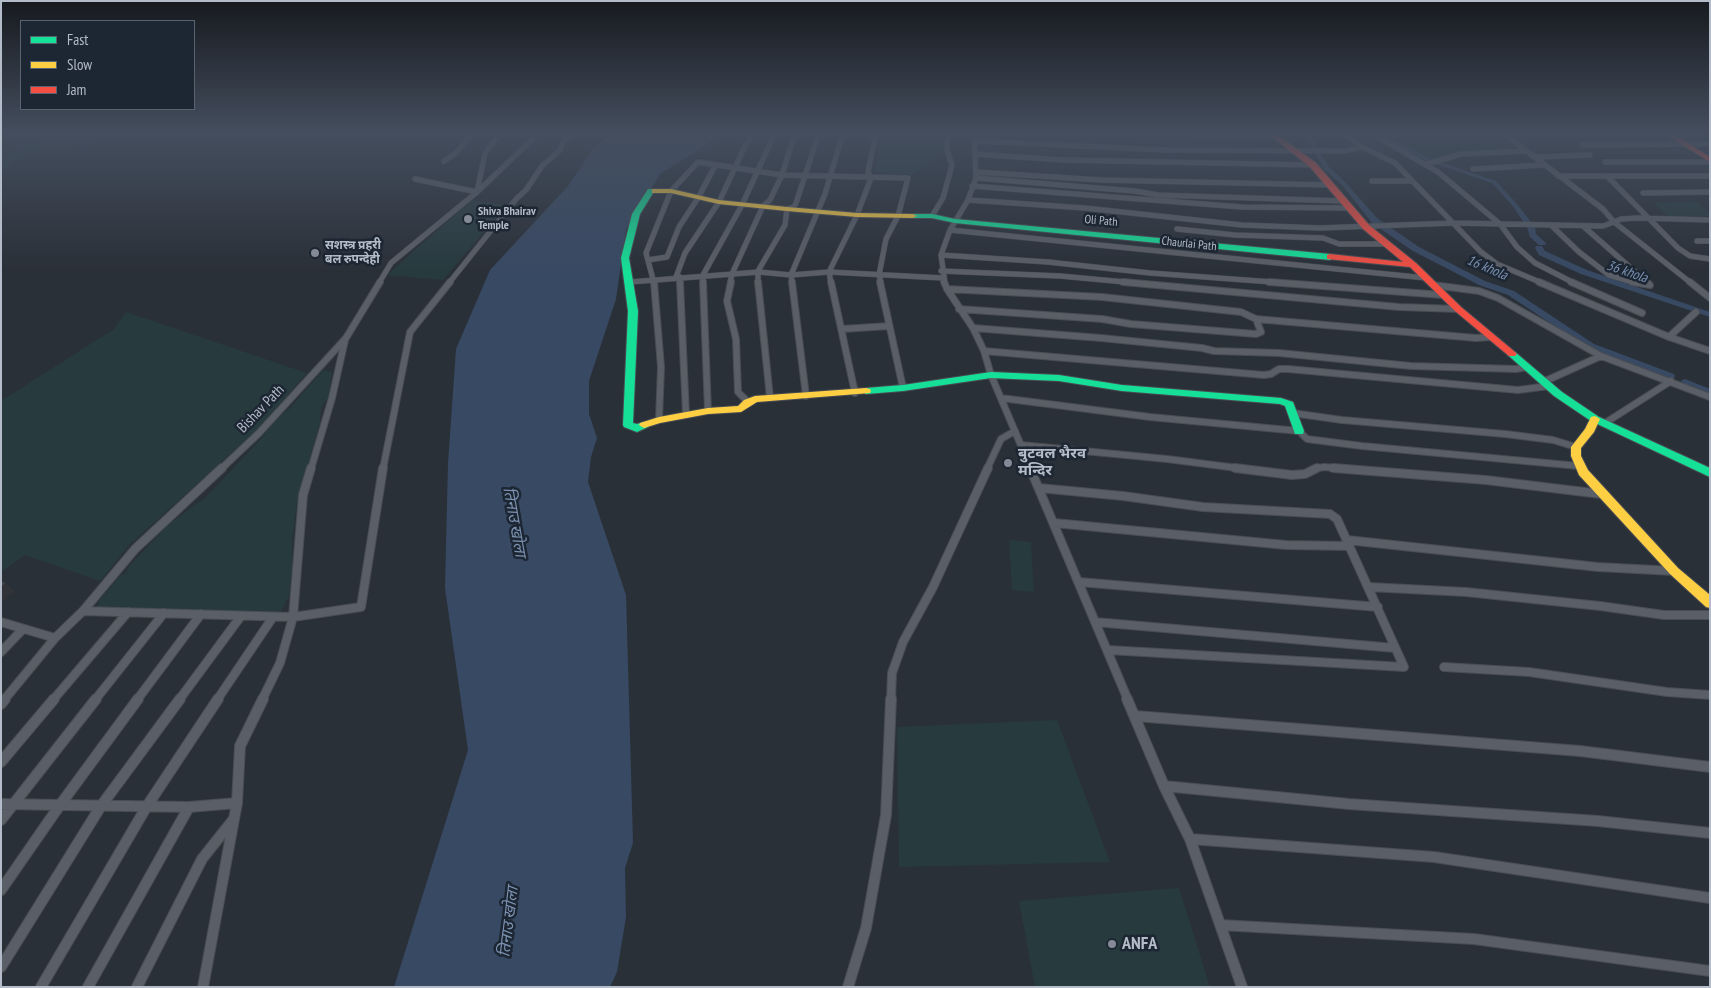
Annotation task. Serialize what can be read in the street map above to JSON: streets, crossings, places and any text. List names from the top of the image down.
{
  "streets": {
    "street": ["Oli Path", "Chaurlai Path", "Bishav Path"]
  },
  "crossings": [
    ["Oli Path", "Chaurlai Path"]
  ],
  "water": ["16 khola", "36 khola", "तिनाउ खोला"],
  "places": [
    "Shiva Bhairav Temple",
    "सशस्त्र प्रहरी बल रुपन्देही",
    "बुटवल भैरव मन्दिर",
    "ANFA"
  ],
  "legend": ["Fast", "Slow", "Jam"]
}
